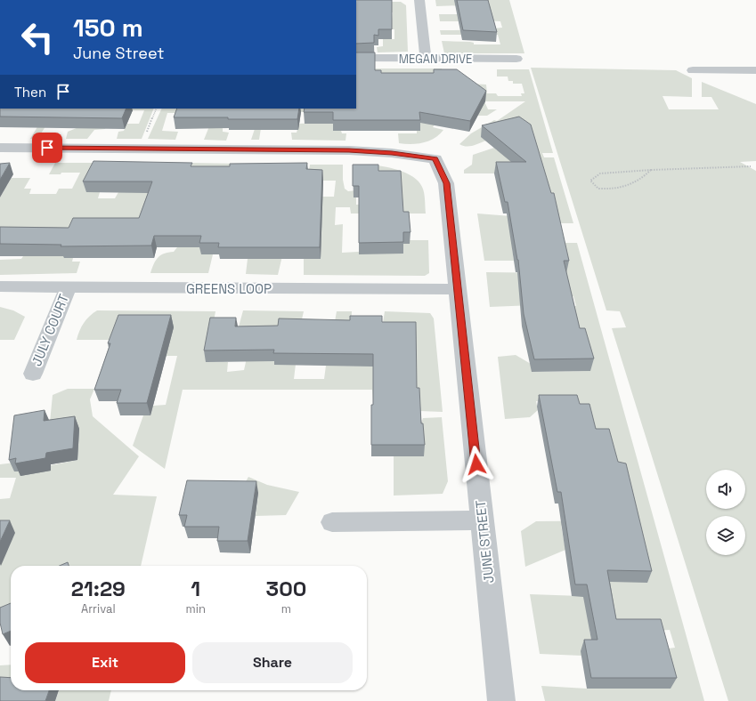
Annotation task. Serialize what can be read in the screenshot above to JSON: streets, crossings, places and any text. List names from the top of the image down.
{
  "streets": {
    "street": [
      "MEGAN DRIVE",
      "GREENS LOOP",
      "JULY COURT",
      "JUNE STREET"
    ]
  },
  "crossings": [
    ["GREENS LOOP", "JULY COURT"],
    ["GREENS LOOP", "JUNE STREET"]
  ],
  "page": {
    "turn": ["150 m", "June Street"],
    "then": "Then",
    "eta": [
      "21:29",
      "Arrival",
      "1",
      "min",
      "300",
      "m"
    ],
    "buttons": ["Exit", "Share"]
  }
}
